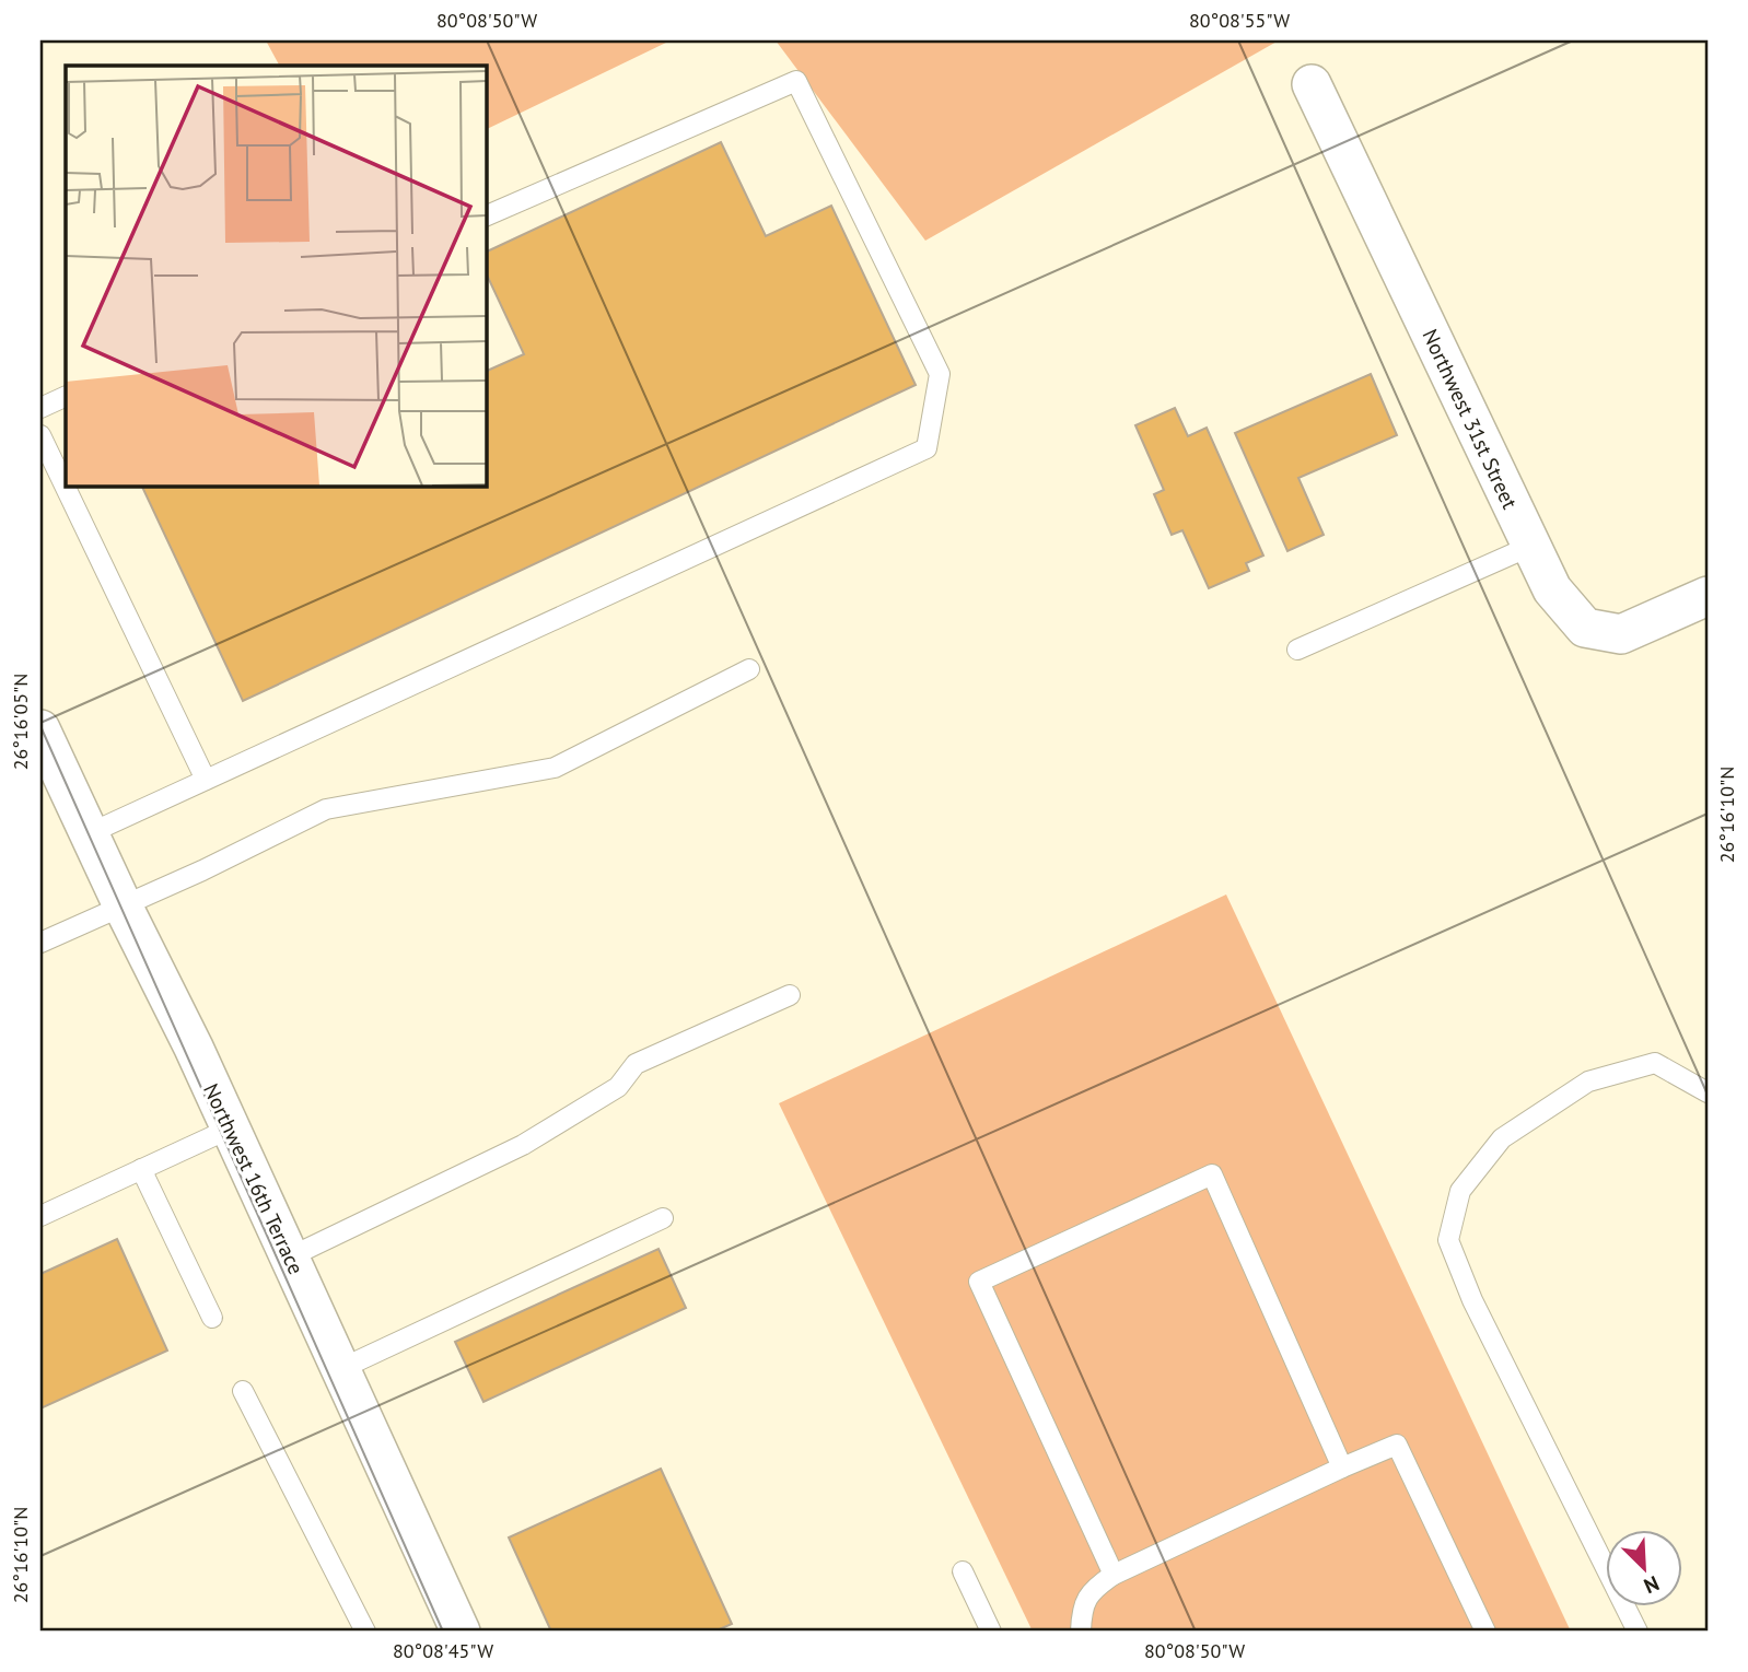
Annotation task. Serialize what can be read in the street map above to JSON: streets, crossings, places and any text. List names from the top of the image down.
{
  "streets": {
    "street": ["Northwest 31st Street", "Northwest 16th Terrace"]
  },
  "north": "bottom right",
  "coordinates": [
    "80°08'50\"W",
    "80°08'55\"W",
    "26°16'05\"N",
    "26°16'10\"N",
    "80°08'45\"W"
  ]
}
